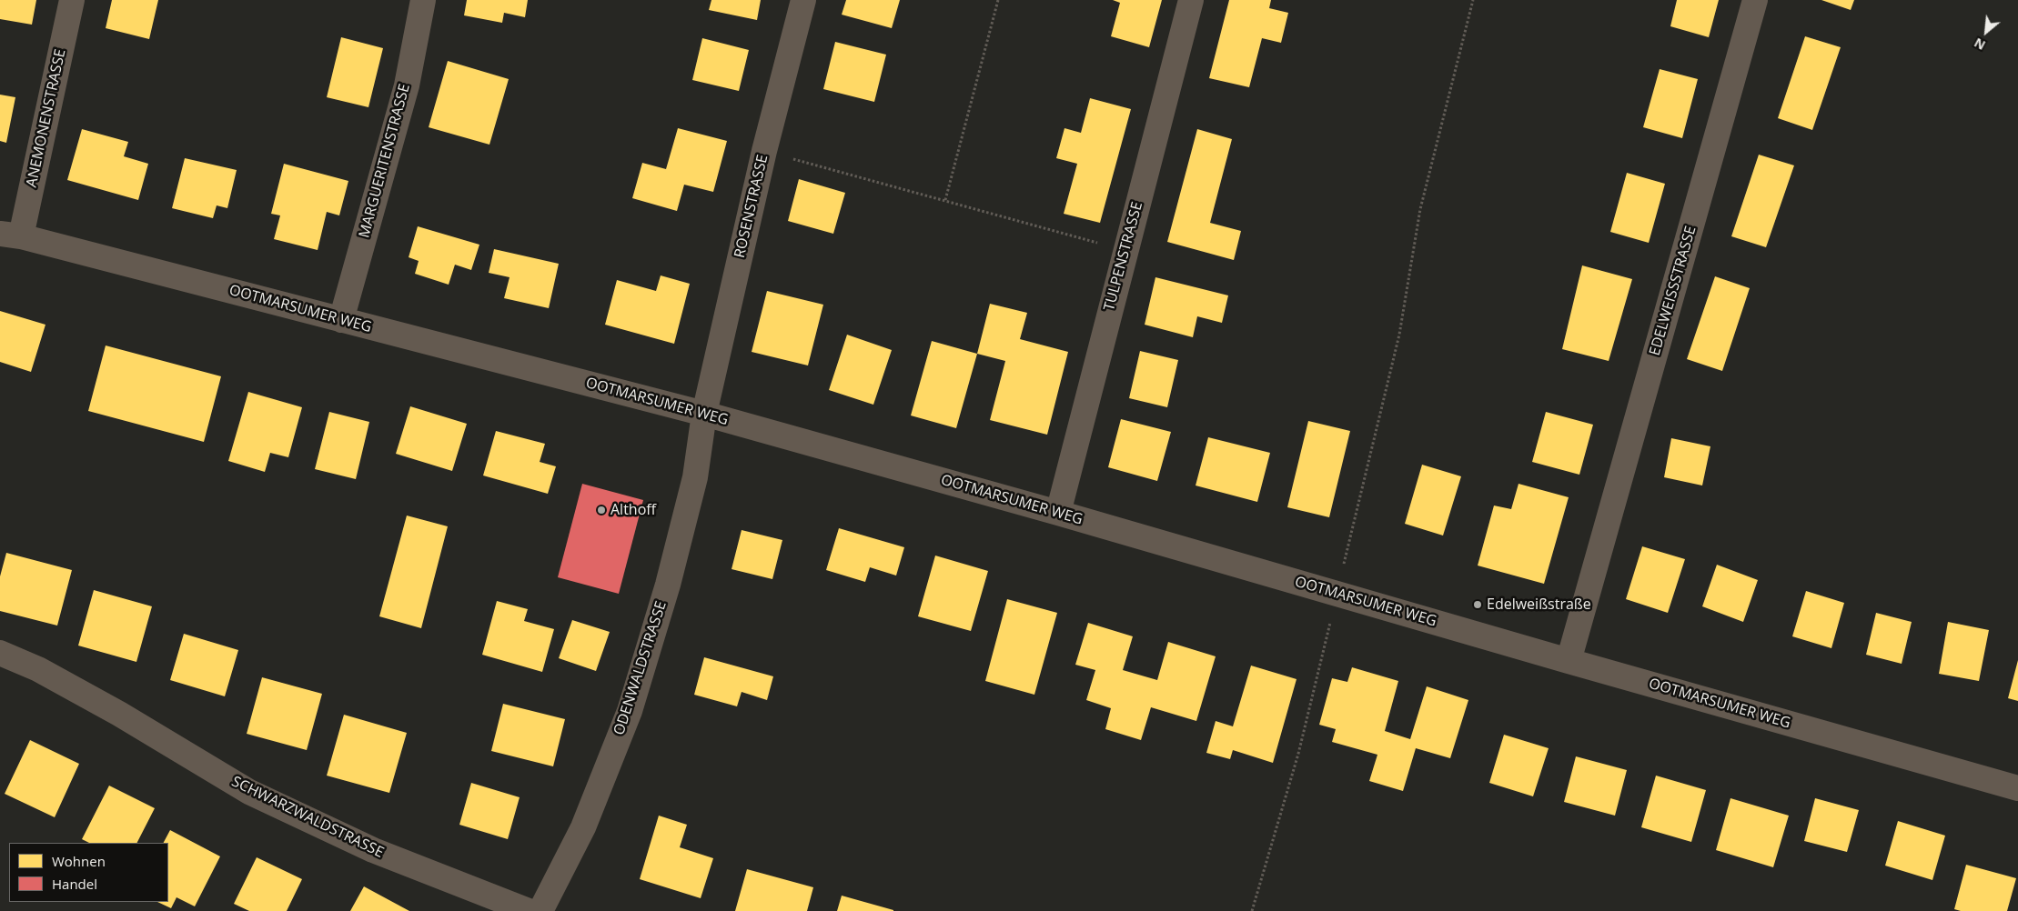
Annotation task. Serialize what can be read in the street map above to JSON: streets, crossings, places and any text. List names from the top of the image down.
{
  "streets": {
    "street": [
      "ANEMONENSTRASSE",
      "MARGUERITENSTRASSE",
      "ROSENSTRASSE",
      "TULPENSTRASSE",
      "EDELWEISSSTRASSE",
      "OOTMARSUMER WEG",
      "ODENWALDSTRASSE",
      "SCHWARZWALDSTRASSE"
    ]
  },
  "crossings": [
    ["ANEMONENSTRASSE", "OOTMARSUMER WEG"],
    ["MARGUERITENSTRASSE", "OOTMARSUMER WEG"],
    ["ROSENSTRASSE", "OOTMARSUMER WEG"],
    ["ROSENSTRASSE", "ODENWALDSTRASSE"],
    ["TULPENSTRASSE", "OOTMARSUMER WEG"],
    ["EDELWEISSSTRASSE", "OOTMARSUMER WEG"],
    ["OOTMARSUMER WEG", "ODENWALDSTRASSE"]
  ],
  "places": ["Althoff", "Edelweißstraße"],
  "legend": ["Wohnen", "Handel"],
  "north": "bottom left"
}
